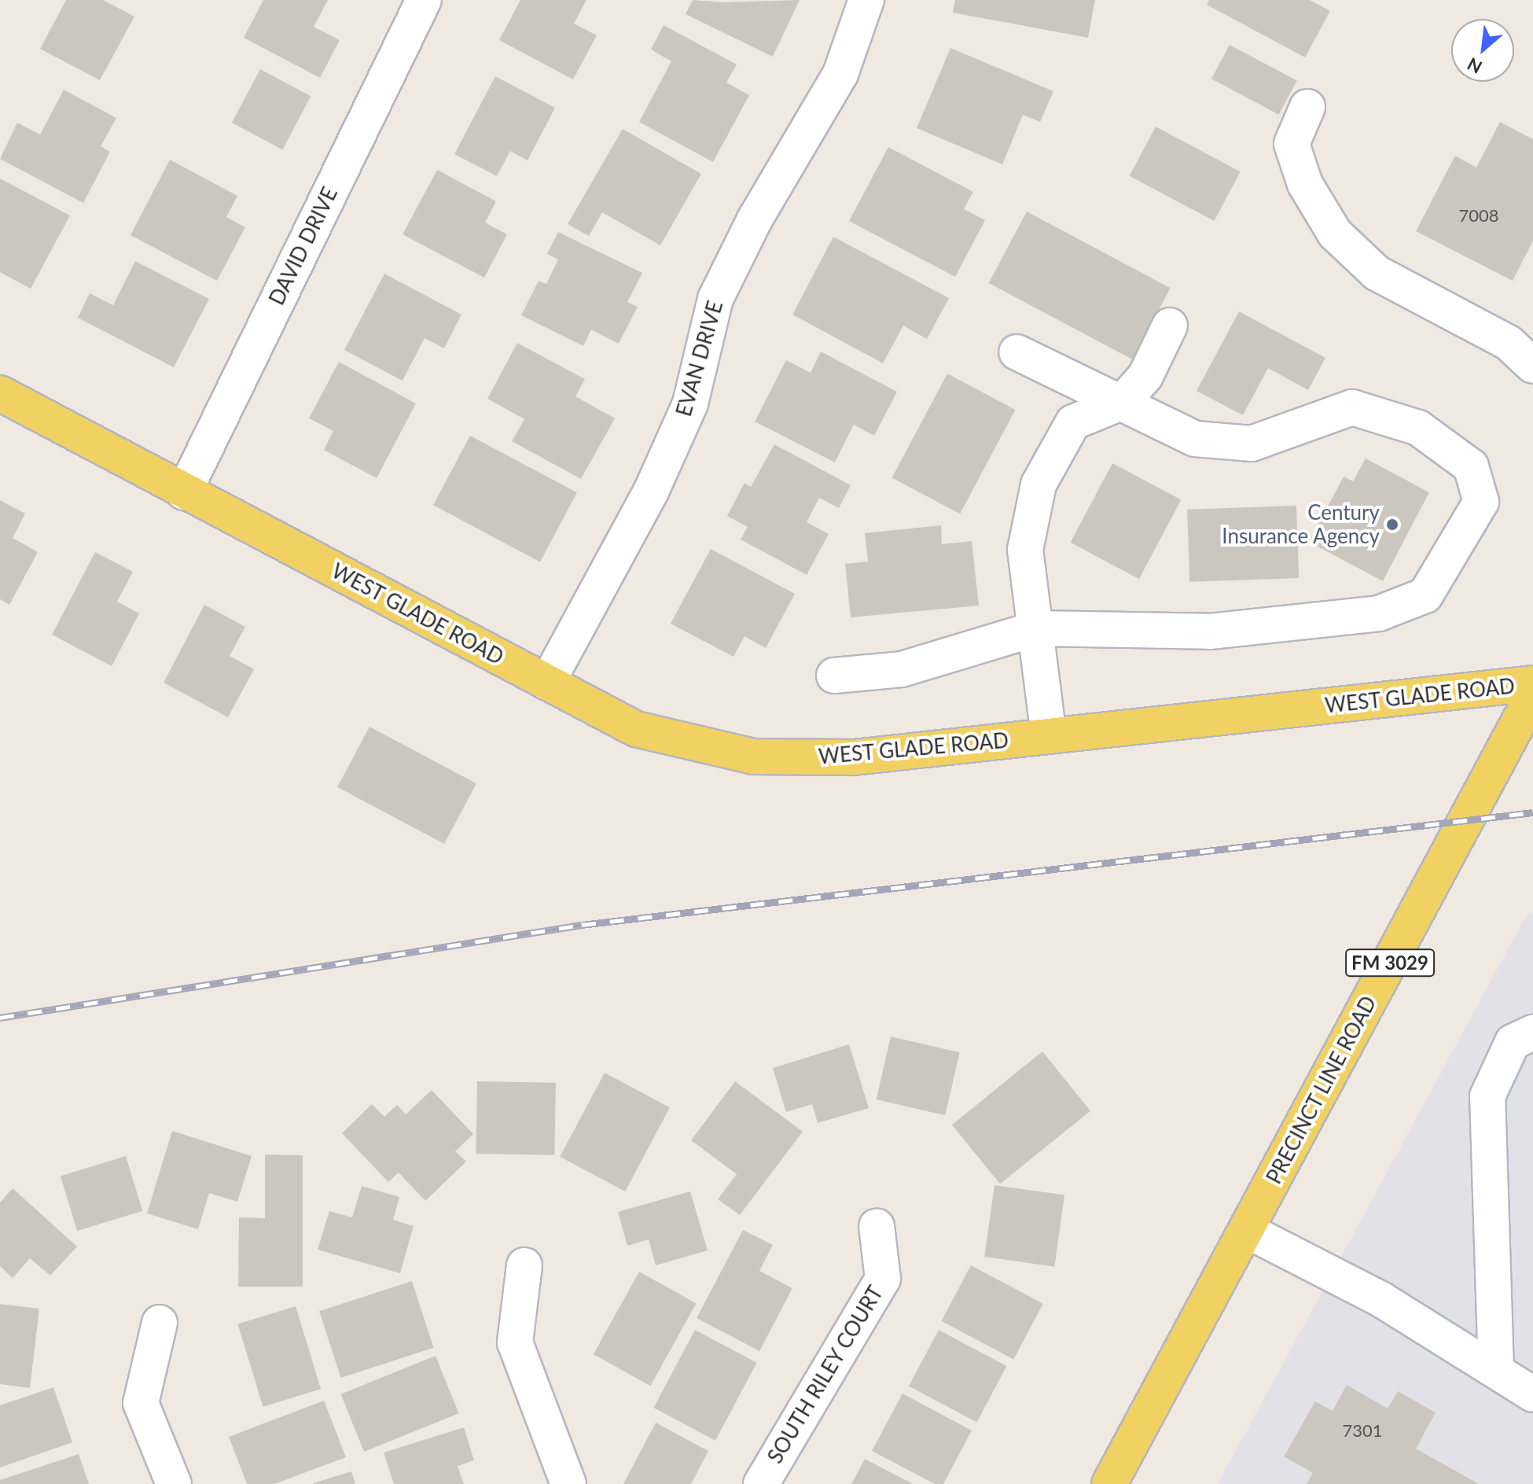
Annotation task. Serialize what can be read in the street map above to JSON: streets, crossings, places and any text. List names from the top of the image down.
{
  "streets": {
    "main road": ["WEST GLADE ROAD", "FM 3029", "PRECINCT LINE ROAD"],
    "street": ["DAVID DRIVE", "EVAN DRIVE", "SOUTH RILEY COURT"]
  },
  "crossings": [
    ["DAVID DRIVE", "WEST GLADE ROAD"],
    ["EVAN DRIVE", "WEST GLADE ROAD"]
  ],
  "places": ["Century Insurance Agency"],
  "house_numbers": ["7008", "7301"],
  "north": "bottom left"
}
